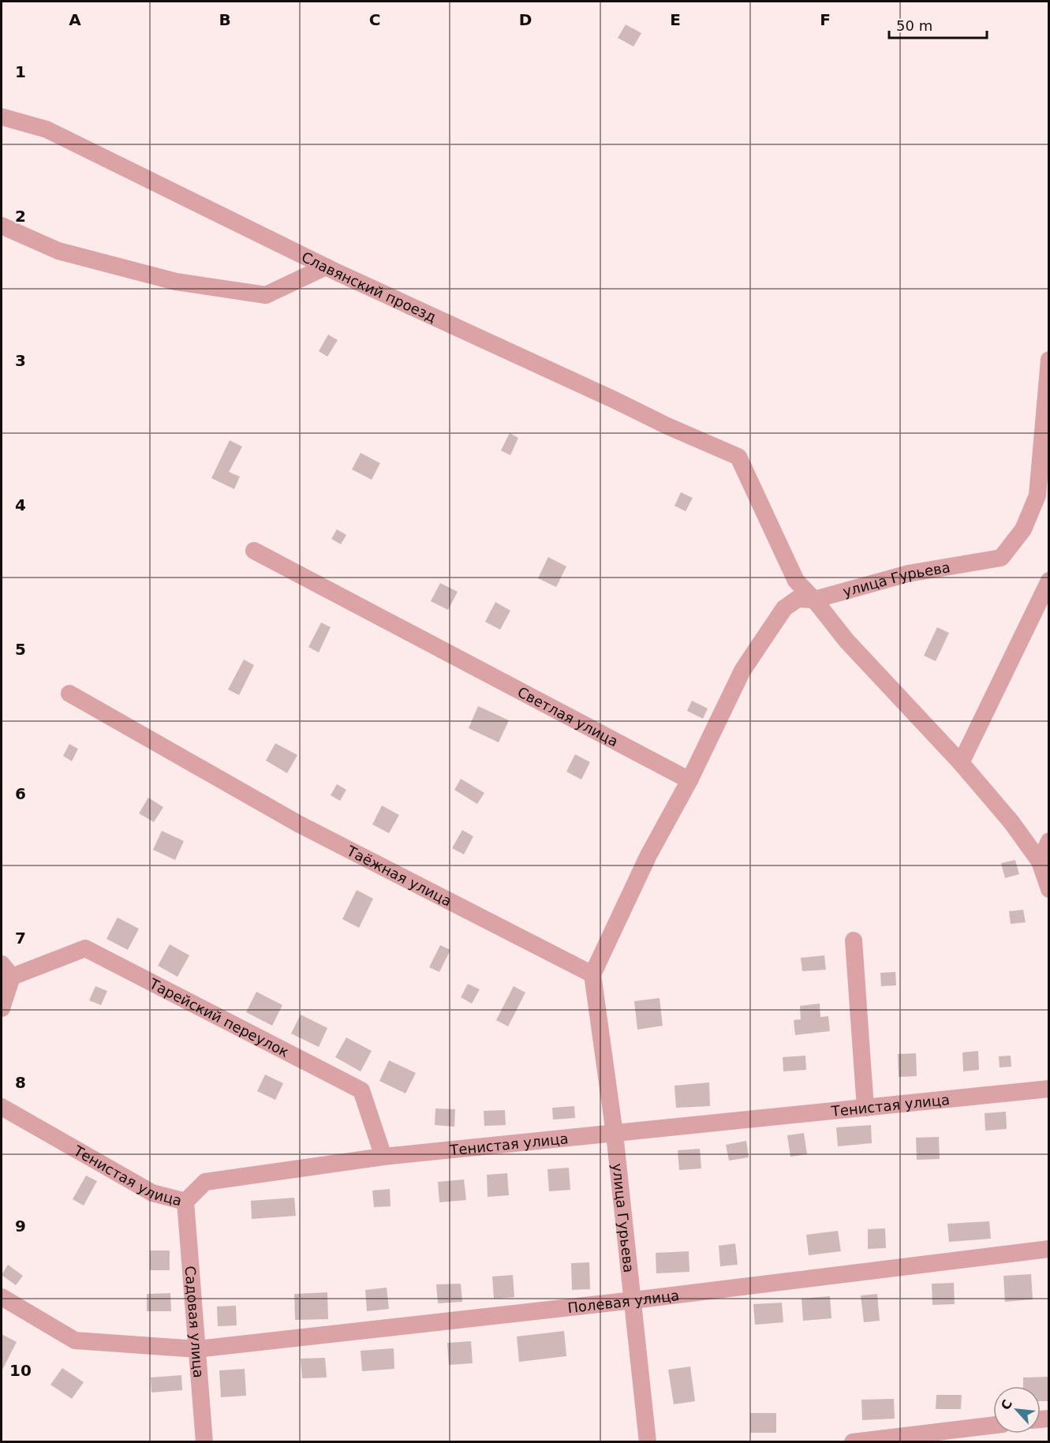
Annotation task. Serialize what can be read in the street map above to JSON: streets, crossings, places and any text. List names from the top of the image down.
{
  "streets": {
    "street": [
      "Славянский проезд",
      "улица Гурьева",
      "Светлая улица",
      "Таёжная улица",
      "Тарейский переулок",
      "Тенистая улица",
      "Полевая улица",
      "Садовая улица"
    ]
  },
  "crossings": [
    ["Славянский проезд", "улица Гурьева"],
    ["улица Гурьева", "Светлая улица"],
    ["улица Гурьева", "Тенистая улица"],
    ["улица Гурьева", "Полевая улица"],
    ["Тарейский переулок", "Тенистая улица"],
    ["Тенистая улица", "Садовая улица"],
    ["Полевая улица", "Садовая улица"]
  ],
  "scale_bar": "50 m",
  "north": "top left",
  "grid": {
    "columns": [
      "A",
      "B",
      "C",
      "D",
      "E",
      "F"
    ],
    "rows": [
      "1",
      "2",
      "3",
      "4",
      "5",
      "6",
      "7",
      "8",
      "9",
      "10"
    ]
  }
}
